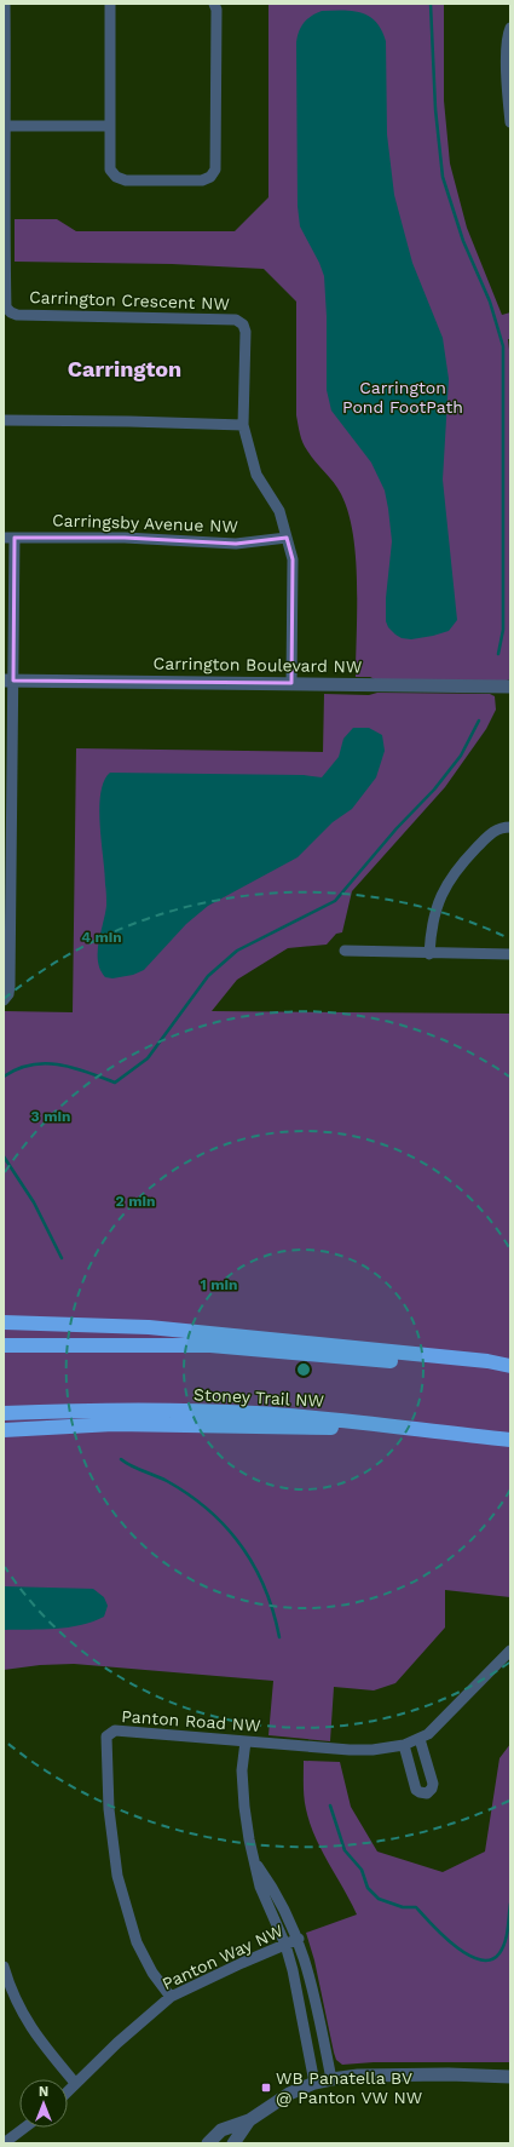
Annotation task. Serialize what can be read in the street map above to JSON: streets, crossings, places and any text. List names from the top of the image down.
{
  "streets": {
    "highway": ["Stoney Trail NW"],
    "street": [
      "Carrington Crescent NW",
      "Carringsby Avenue NW",
      "Carrington Boulevard NW",
      "Panton Road NW",
      "Panton Way NW"
    ]
  },
  "crossings": [
    ["Panton Road NW", "Panton Way NW"]
  ],
  "districts": ["Carrington"],
  "parks": ["Carrington Pond FootPath"],
  "places": {
    "transit": ["WB Panatella BV @ Panton VW NW"]
  },
  "north": "top",
  "rings": [
    "4 min",
    "3 min",
    "2 min",
    "1 min"
  ]
}
